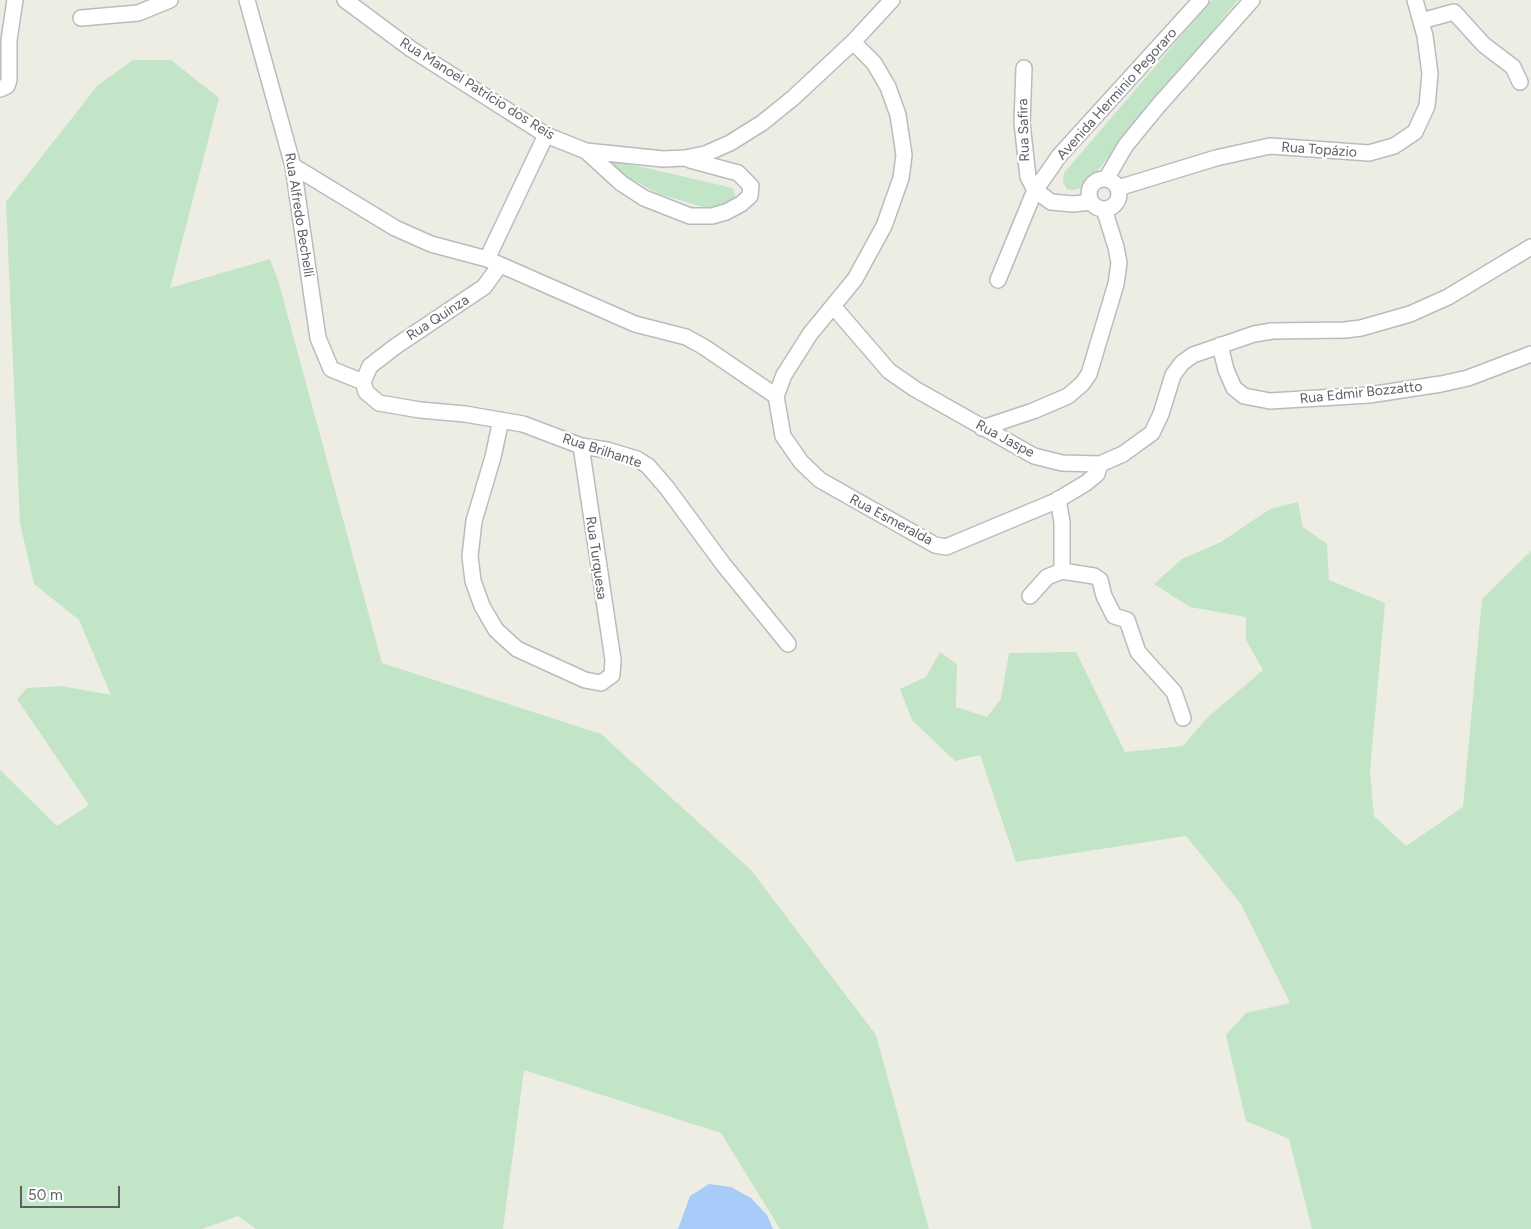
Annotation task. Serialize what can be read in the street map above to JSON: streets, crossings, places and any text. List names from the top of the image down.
{
  "streets": {
    "street": [
      "Rua Manoel Patrício dos Reis",
      "Avenida Herminio Pegoraro",
      "Rua Safira",
      "Rua Topázio",
      "Rua Alfredo Bechelli",
      "Rua Quinza",
      "Rua Edmir Bozzatto",
      "Rua Jaspe",
      "Rua Brilhante",
      "Rua Esmeralda",
      "Rua Turquesa"
    ]
  },
  "crossings": [
    ["Rua Manoel Patrício dos Reis", "Rua Quinza"],
    ["Avenida Herminio Pegoraro", "Rua Safira"],
    ["Rua Alfredo Bechelli", "Rua Quinza"],
    ["Rua Alfredo Bechelli", "Rua Brilhante"],
    ["Rua Quinza", "Rua Brilhante"],
    ["Rua Edmir Bozzatto", "Rua Jaspe"],
    ["Rua Jaspe", "Rua Esmeralda"],
    ["Rua Brilhante", "Rua Turquesa"]
  ],
  "scale_bar": "50 m"
}
